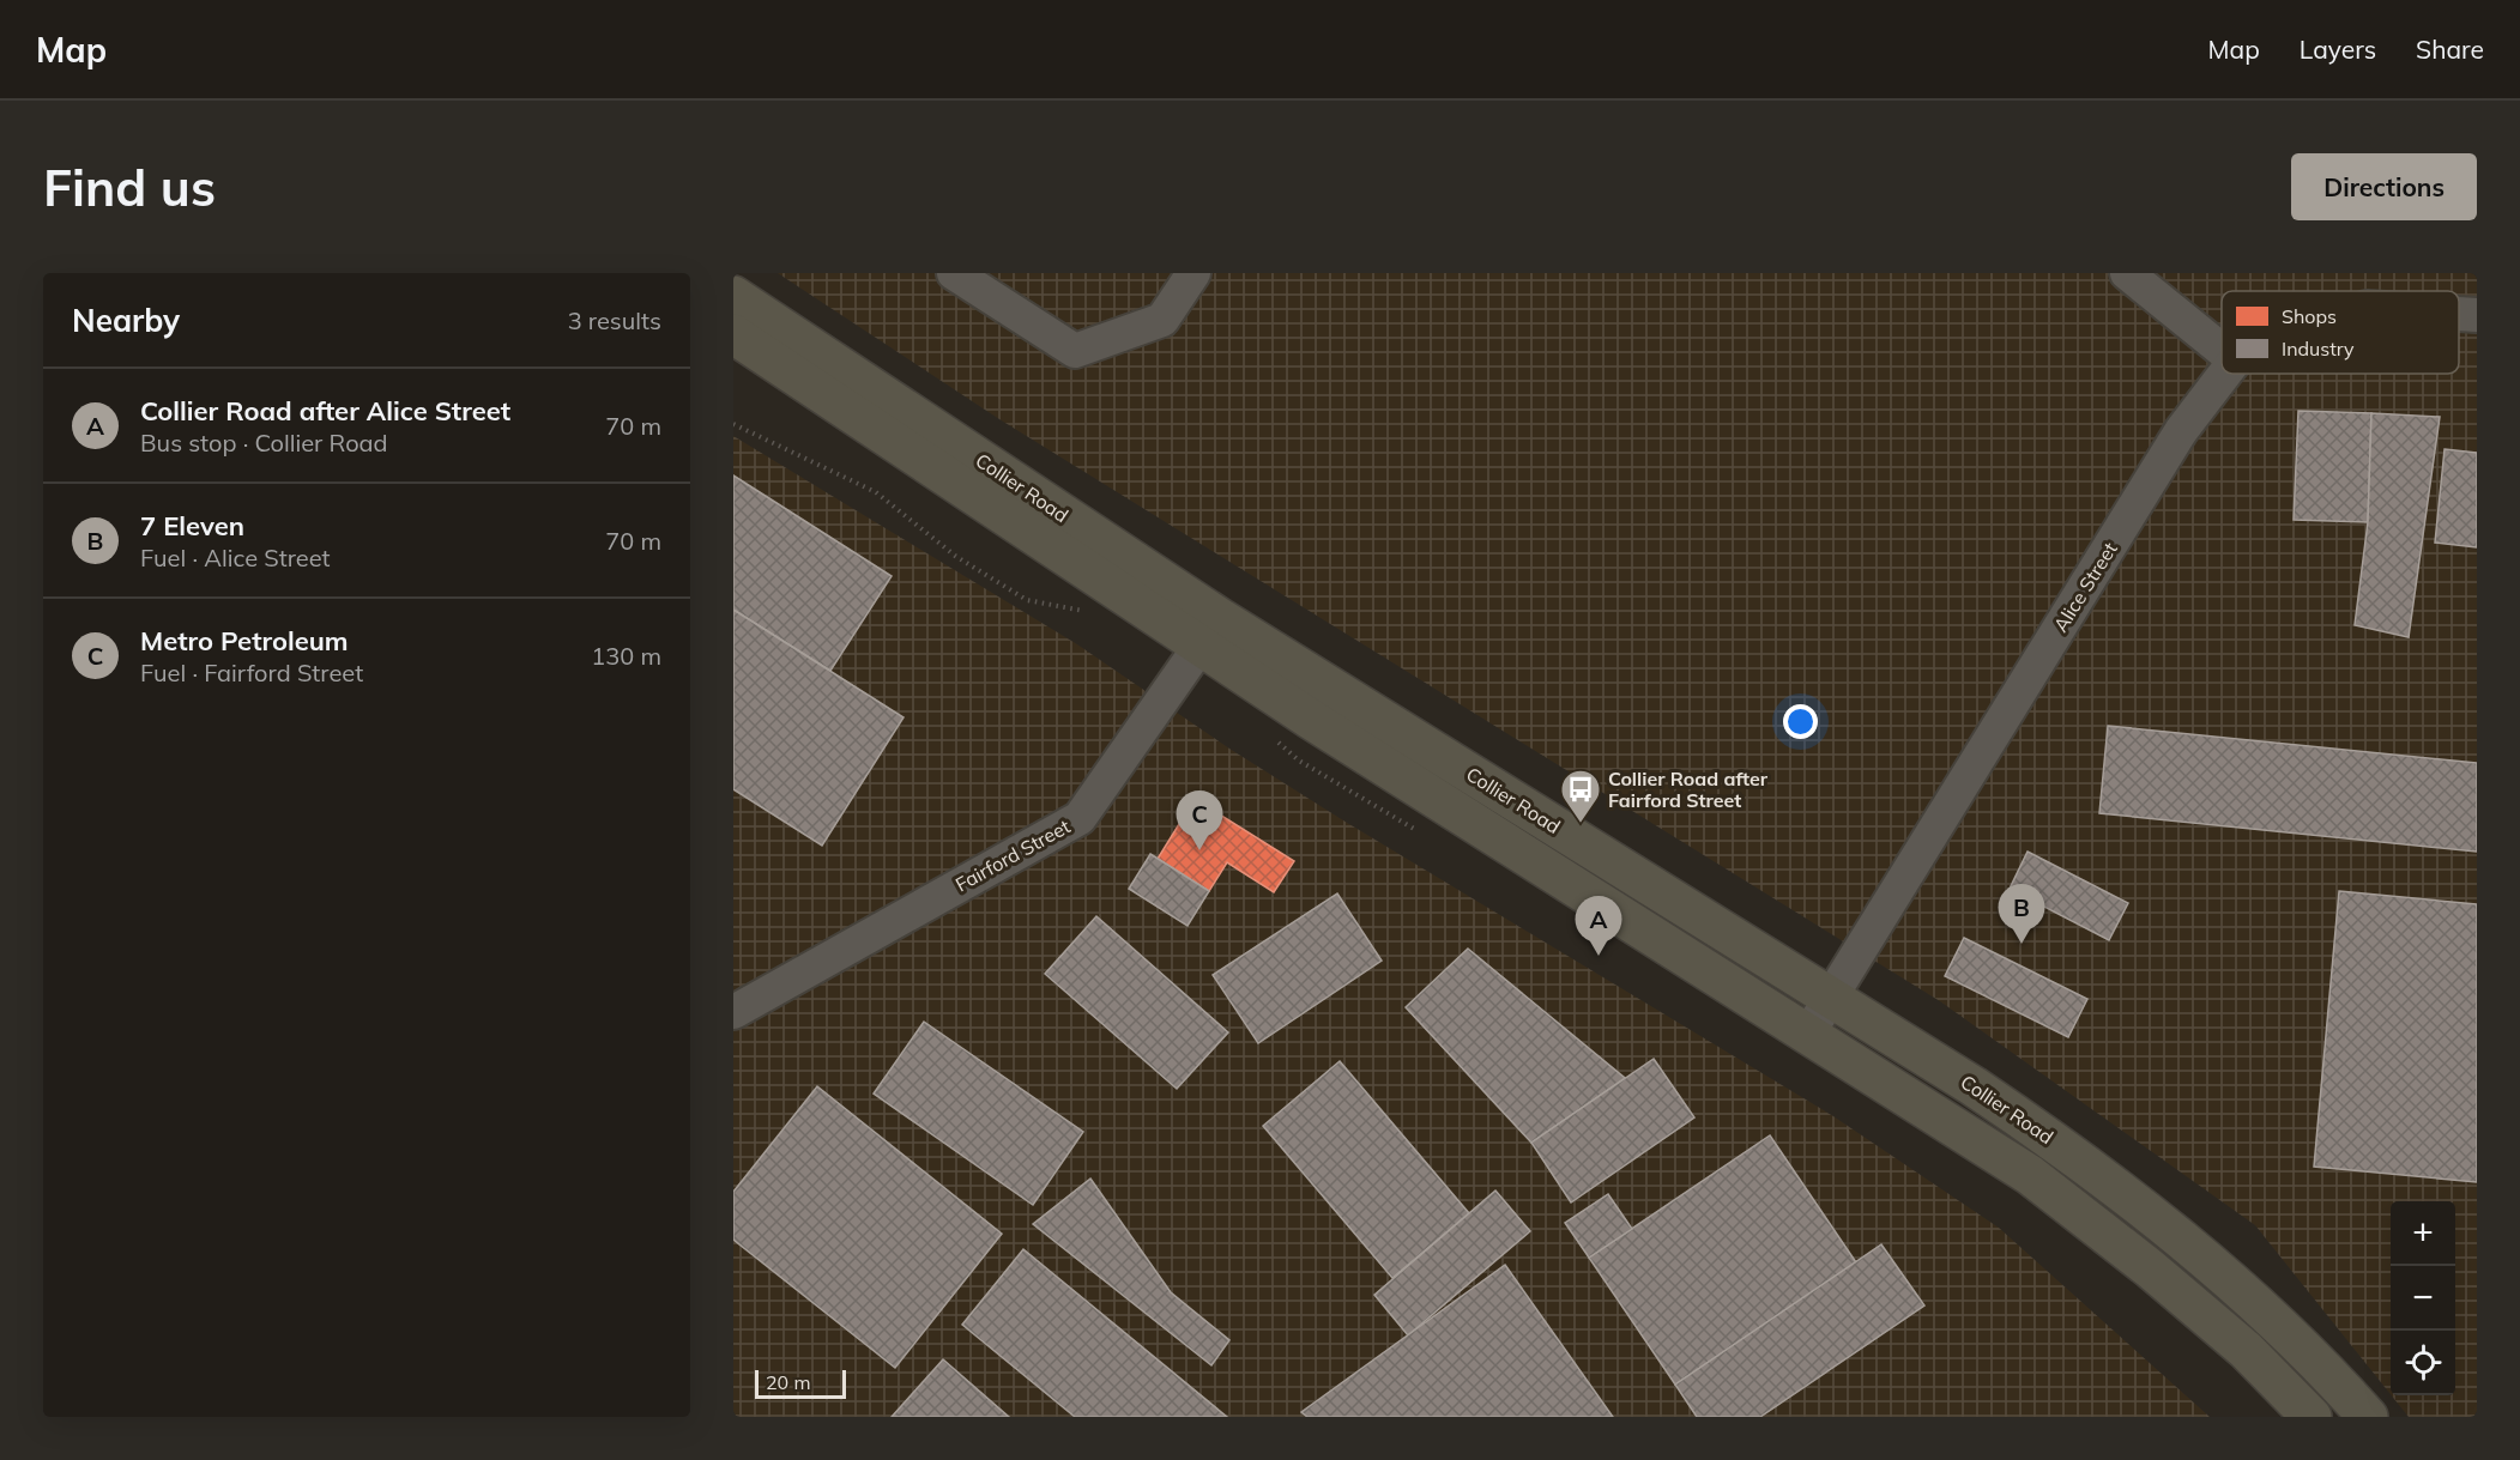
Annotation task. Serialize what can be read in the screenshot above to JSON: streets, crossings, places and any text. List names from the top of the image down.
{
  "streets": {
    "main road": ["Collier Road"],
    "street": ["Alice Street", "Fairford Street"]
  },
  "crossings": [
    ["Collier Road", "Alice Street"],
    ["Collier Road", "Fairford Street"]
  ],
  "places": {
    "bus stop": ["Collier Road after Fairford Street"]
  },
  "legend": ["Shops", "Industry"],
  "scale_bar": "20 m",
  "page": {
    "header": "Map",
    "nav": ["Map", "Layers", "Share"],
    "buttons": "Directions",
    "title": "Find us",
    "heading": ["Nearby", "3 results"],
    "list": [
      {
        "mark": "A",
        "name": "Collier Road after Alice Street",
        "note": "Bus stop · Collier Road",
        "value": "70 m"
      },
      {
        "mark": "B",
        "name": "7 Eleven",
        "note": "Fuel · Alice Street",
        "value": "70 m"
      },
      {
        "mark": "C",
        "name": "Metro Petroleum",
        "note": "Fuel · Fairford Street",
        "value": "130 m"
      }
    ],
    "pins": ["C", "B", "A"],
    "map_buttons": ["+", "−"],
    "scale": "20 m"
  }
}
